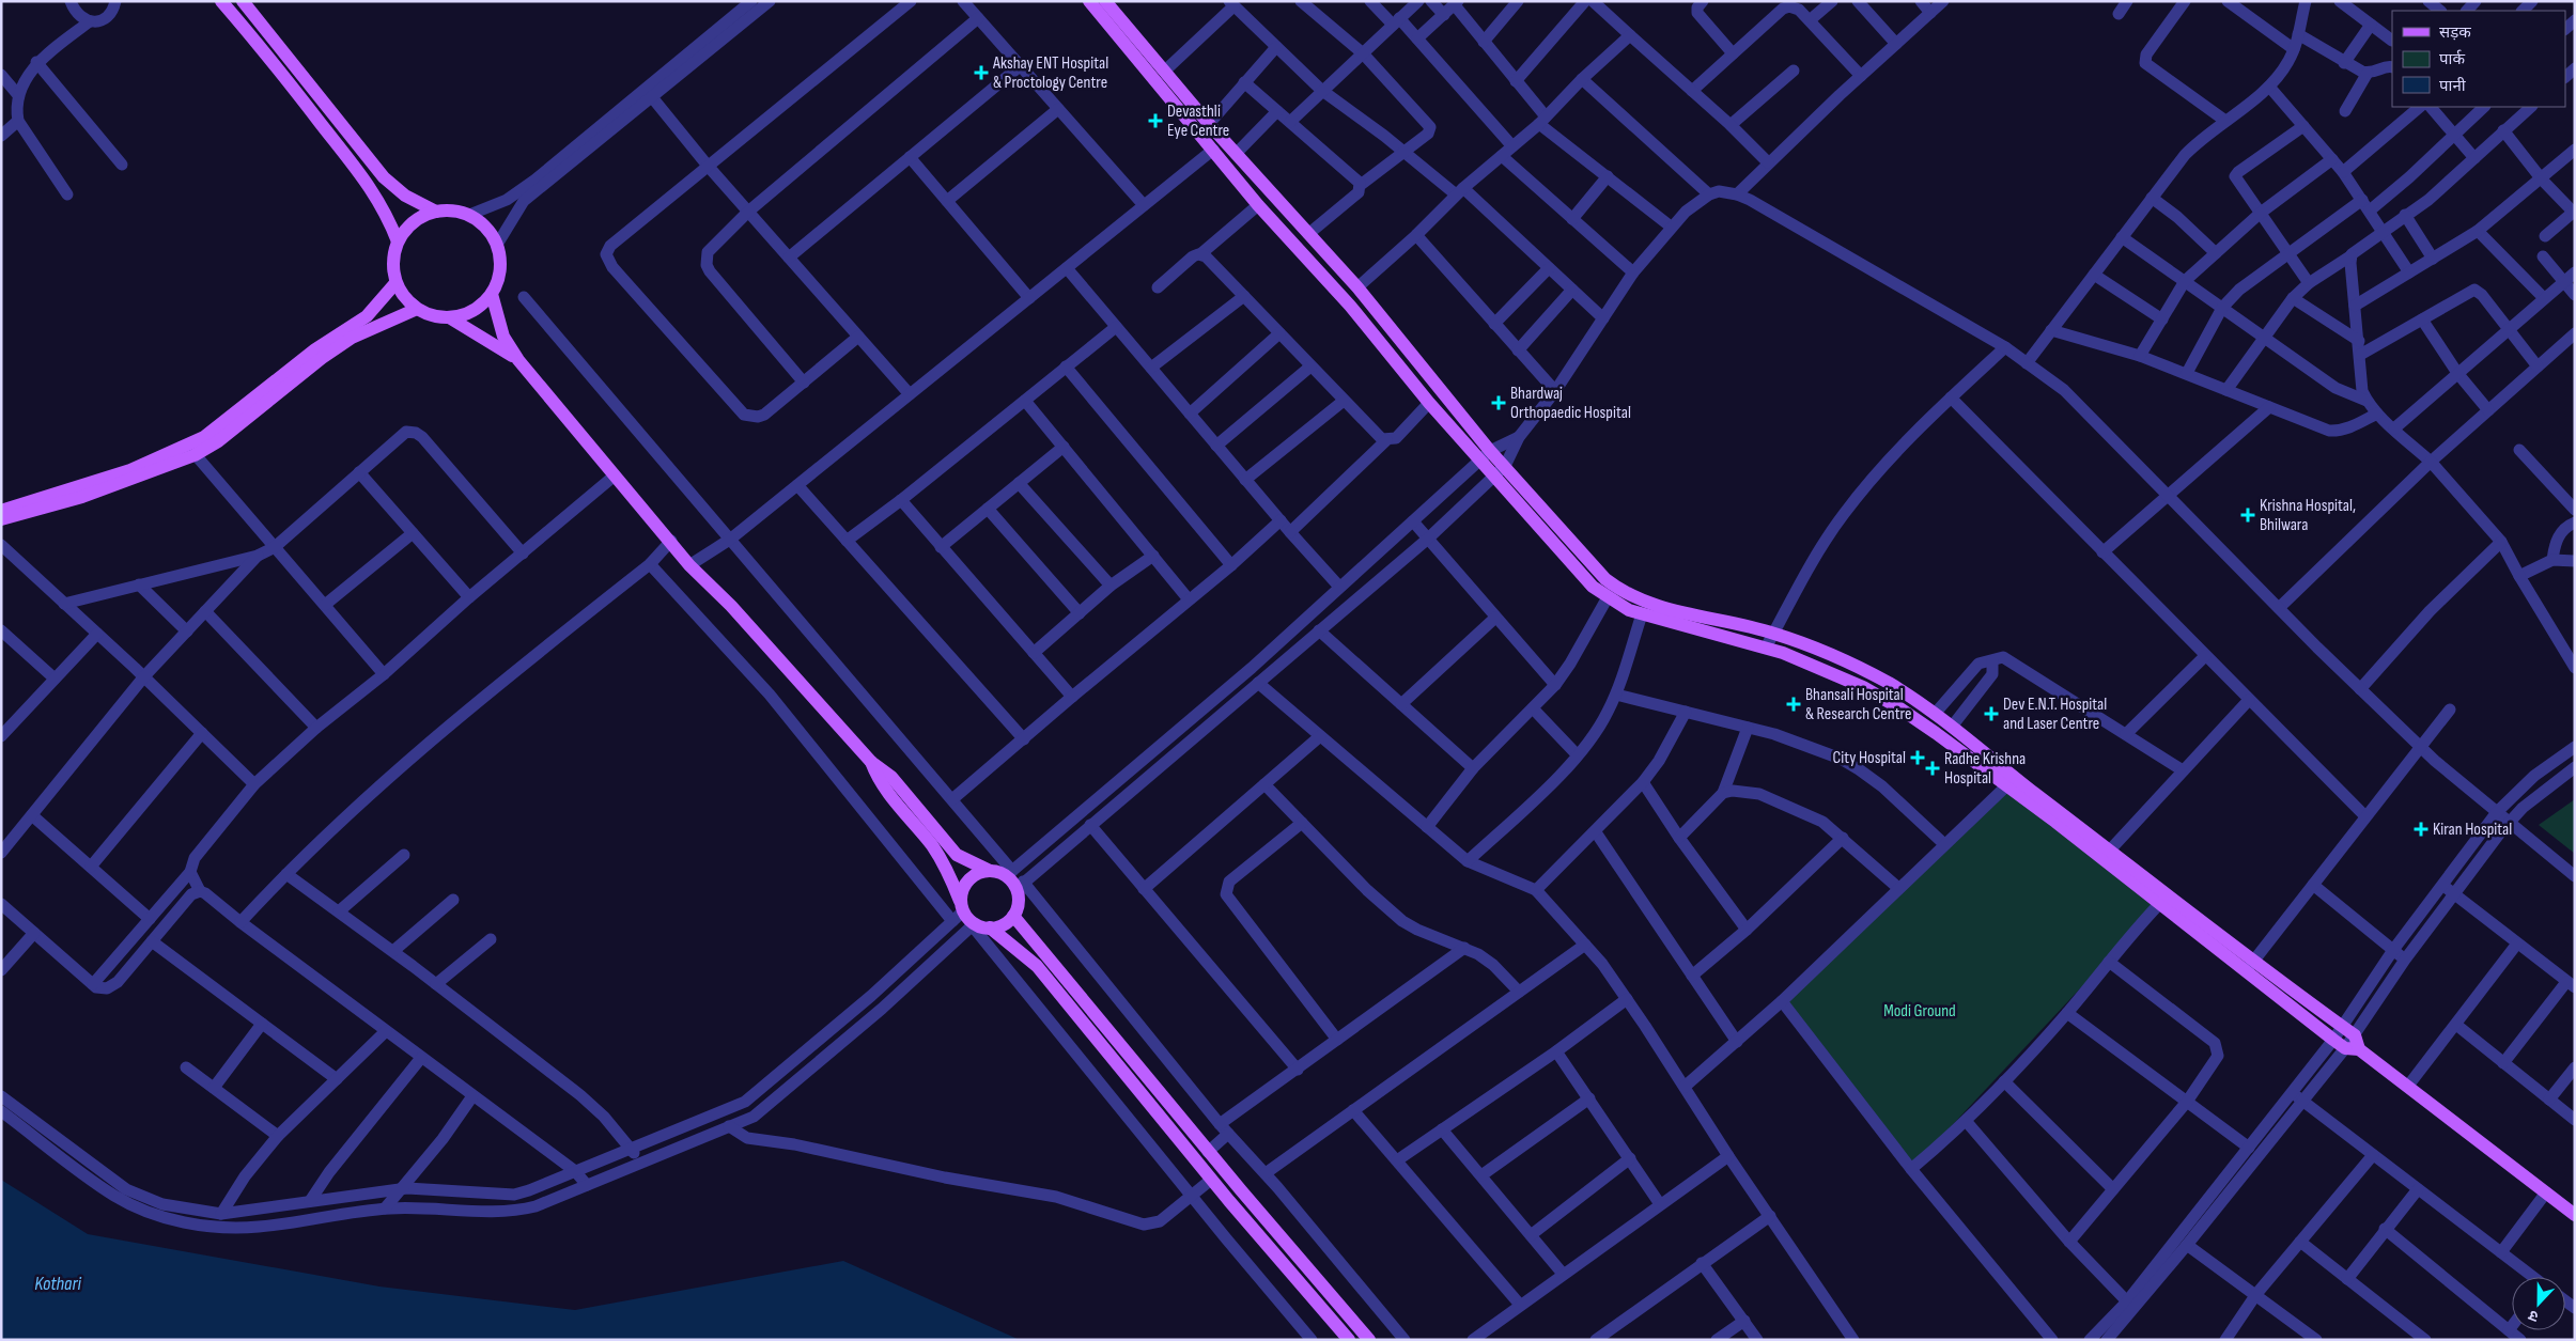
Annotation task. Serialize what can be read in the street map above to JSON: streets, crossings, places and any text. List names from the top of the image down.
{
  "water": ["Kothari"],
  "parks": ["Modi Ground"],
  "places": {
    "health": [
      "Akshay ENT Hospital & Proctology Centre",
      "Devasthli Eye Centre",
      "Bhardwaj Orthopaedic Hospital",
      "Krishna Hospital, Bhilwara",
      "Bhansali Hospital & Research Centre",
      "Dev E.N.T. Hospital and Laser Centre",
      "City Hospital",
      "Radhe Krishna Hospital",
      "Kiran Hospital"
    ]
  },
  "legend": ["सड़क", "पार्क", "पानी"],
  "north": "bottom"
}
